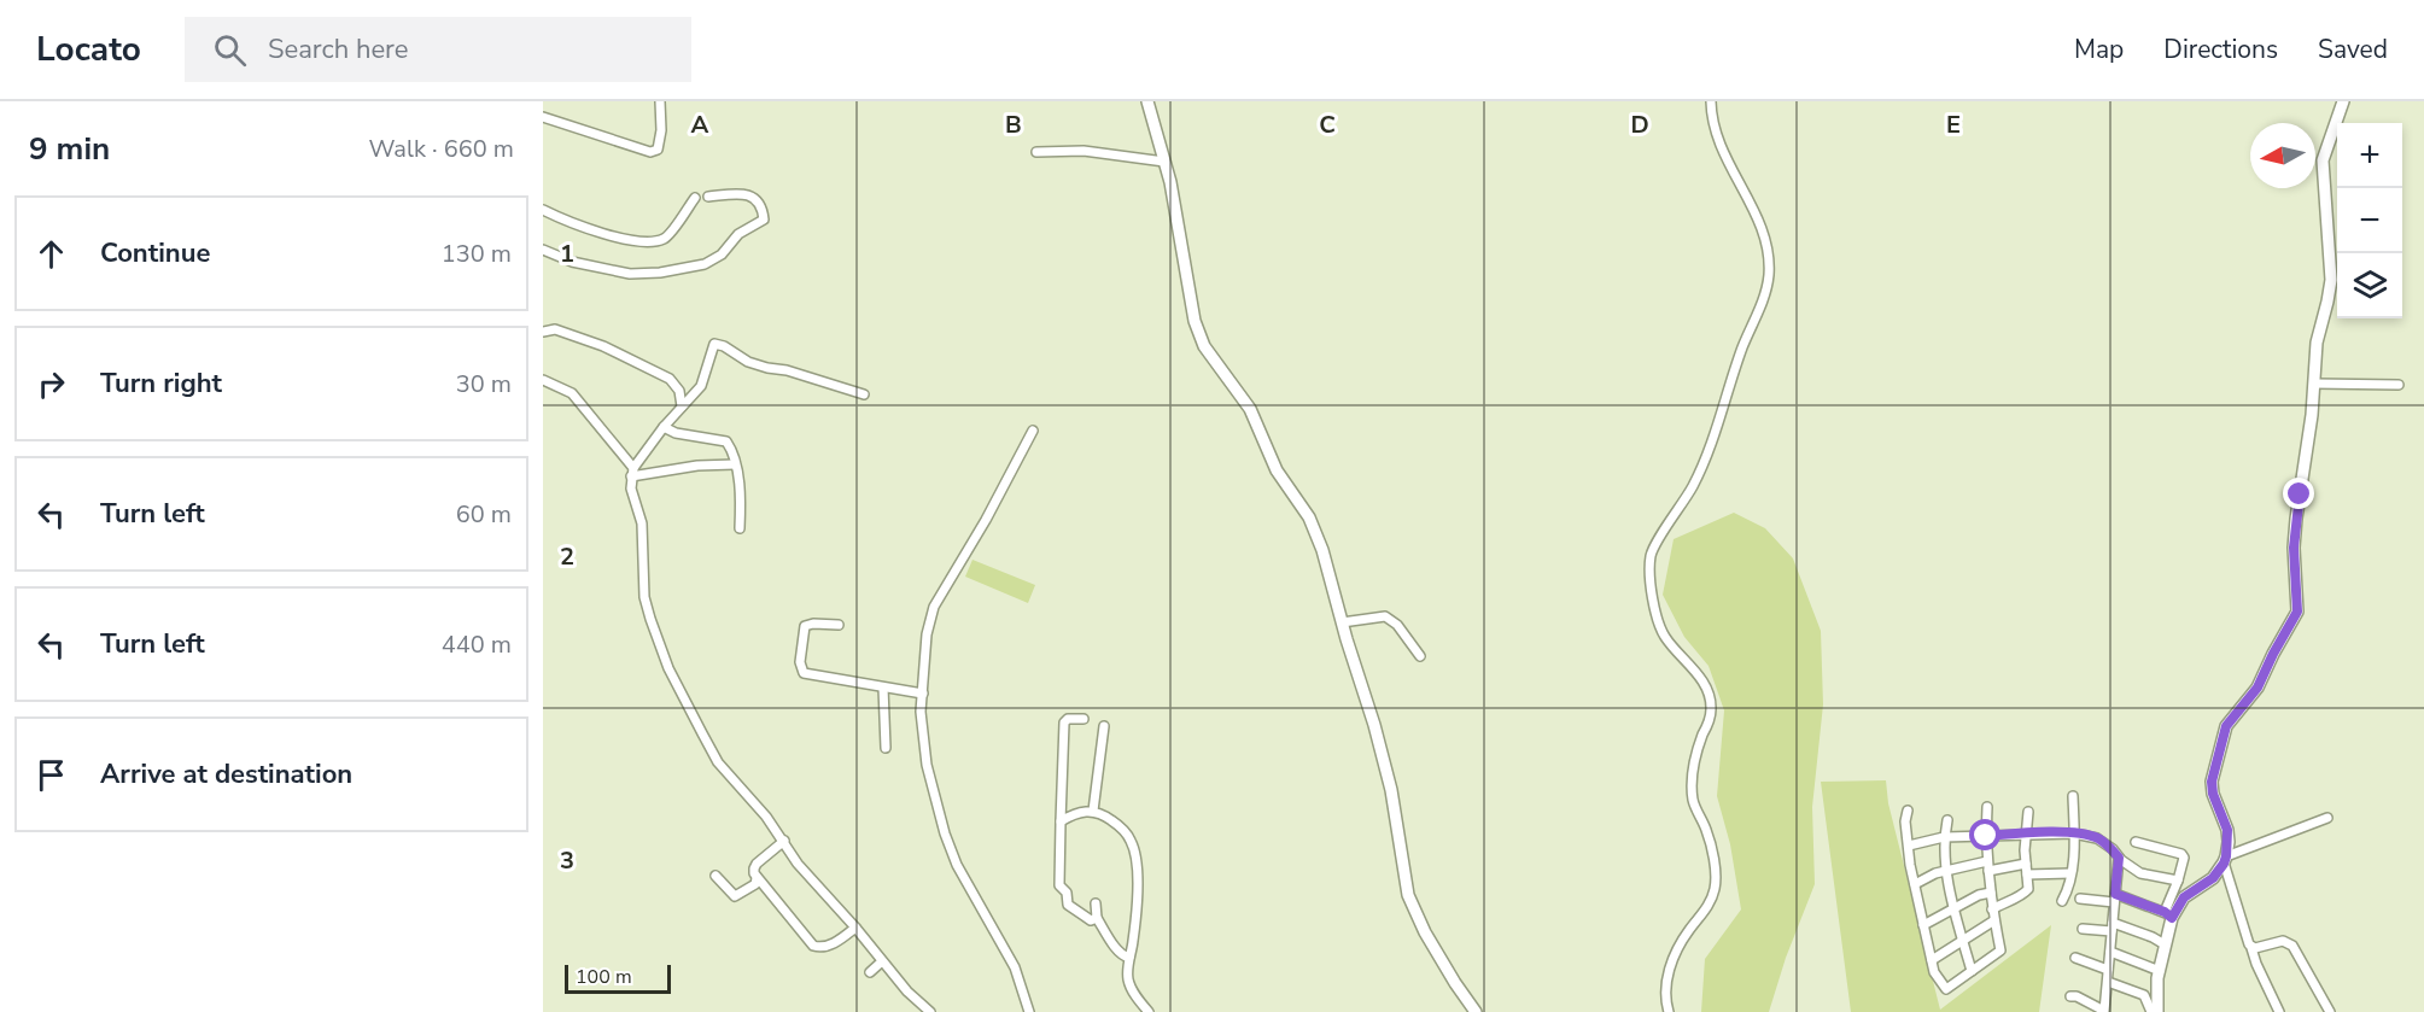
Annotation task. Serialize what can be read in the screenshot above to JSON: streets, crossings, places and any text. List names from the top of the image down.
{
  "scale_bar": "100 m",
  "north": "left",
  "page": {
    "header": "Locato",
    "search": "Search here",
    "nav": ["Map", "Directions", "Saved"],
    "heading": ["9 min", "Walk · 660 m"],
    "map_buttons": ["+", "−"],
    "list": [
      ["Continue", "130 m"],
      ["Turn right", "30 m"],
      ["Turn left", "60 m"],
      ["Turn left", "440 m"],
      "Arrive at destination"
    ],
    "scale": "100 m"
  },
  "grid": {
    "columns": [
      "A",
      "B",
      "C",
      "D",
      "E"
    ],
    "rows": ["1", "2", "3"]
  }
}
